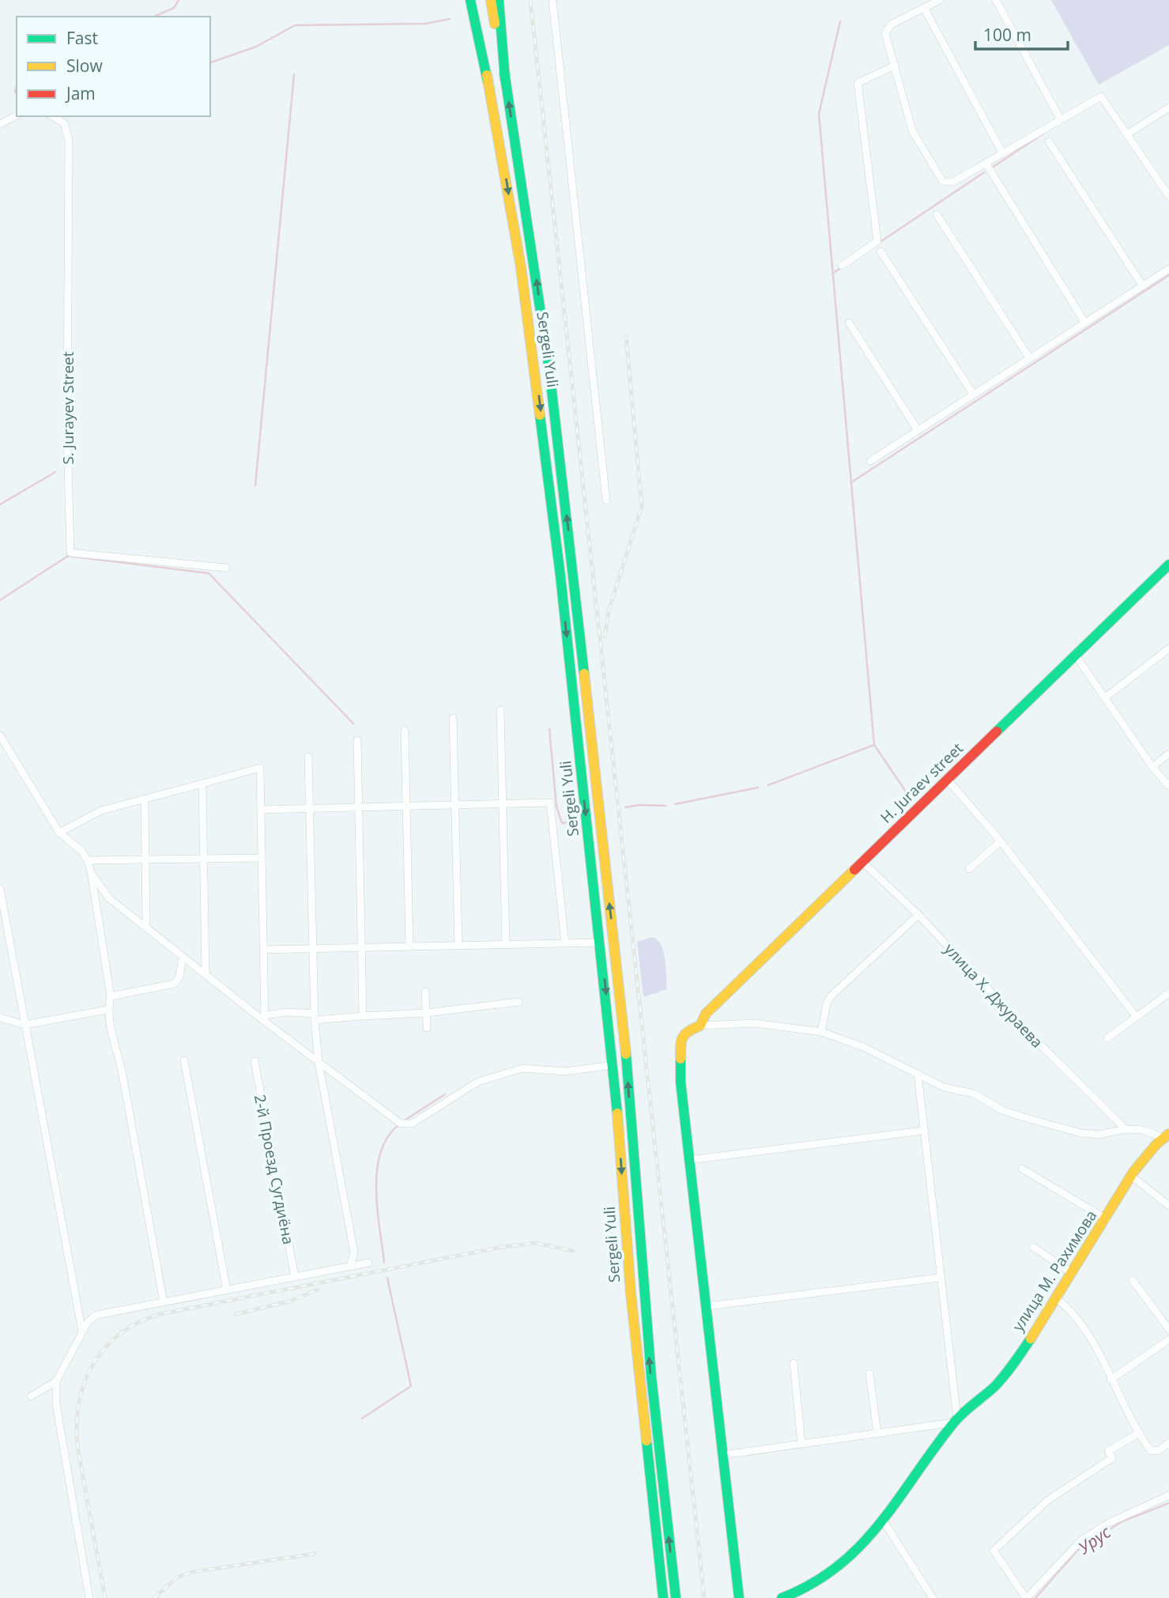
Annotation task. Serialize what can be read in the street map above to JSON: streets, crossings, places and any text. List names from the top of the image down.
{
  "streets": {
    "main road": ["Sergeli Yuli", "H. Juraev street", "улица М. Рахимова"],
    "street": ["S. Jurayev Street", "улица Х. Джураева", "2-й Проезд Сугдиёна"]
  },
  "crossings": [
    ["H. Juraev street", "улица Х. Джураева"]
  ],
  "water": ["Урус"],
  "legend": ["Fast", "Slow", "Jam"],
  "scale_bar": "100 m"
}
